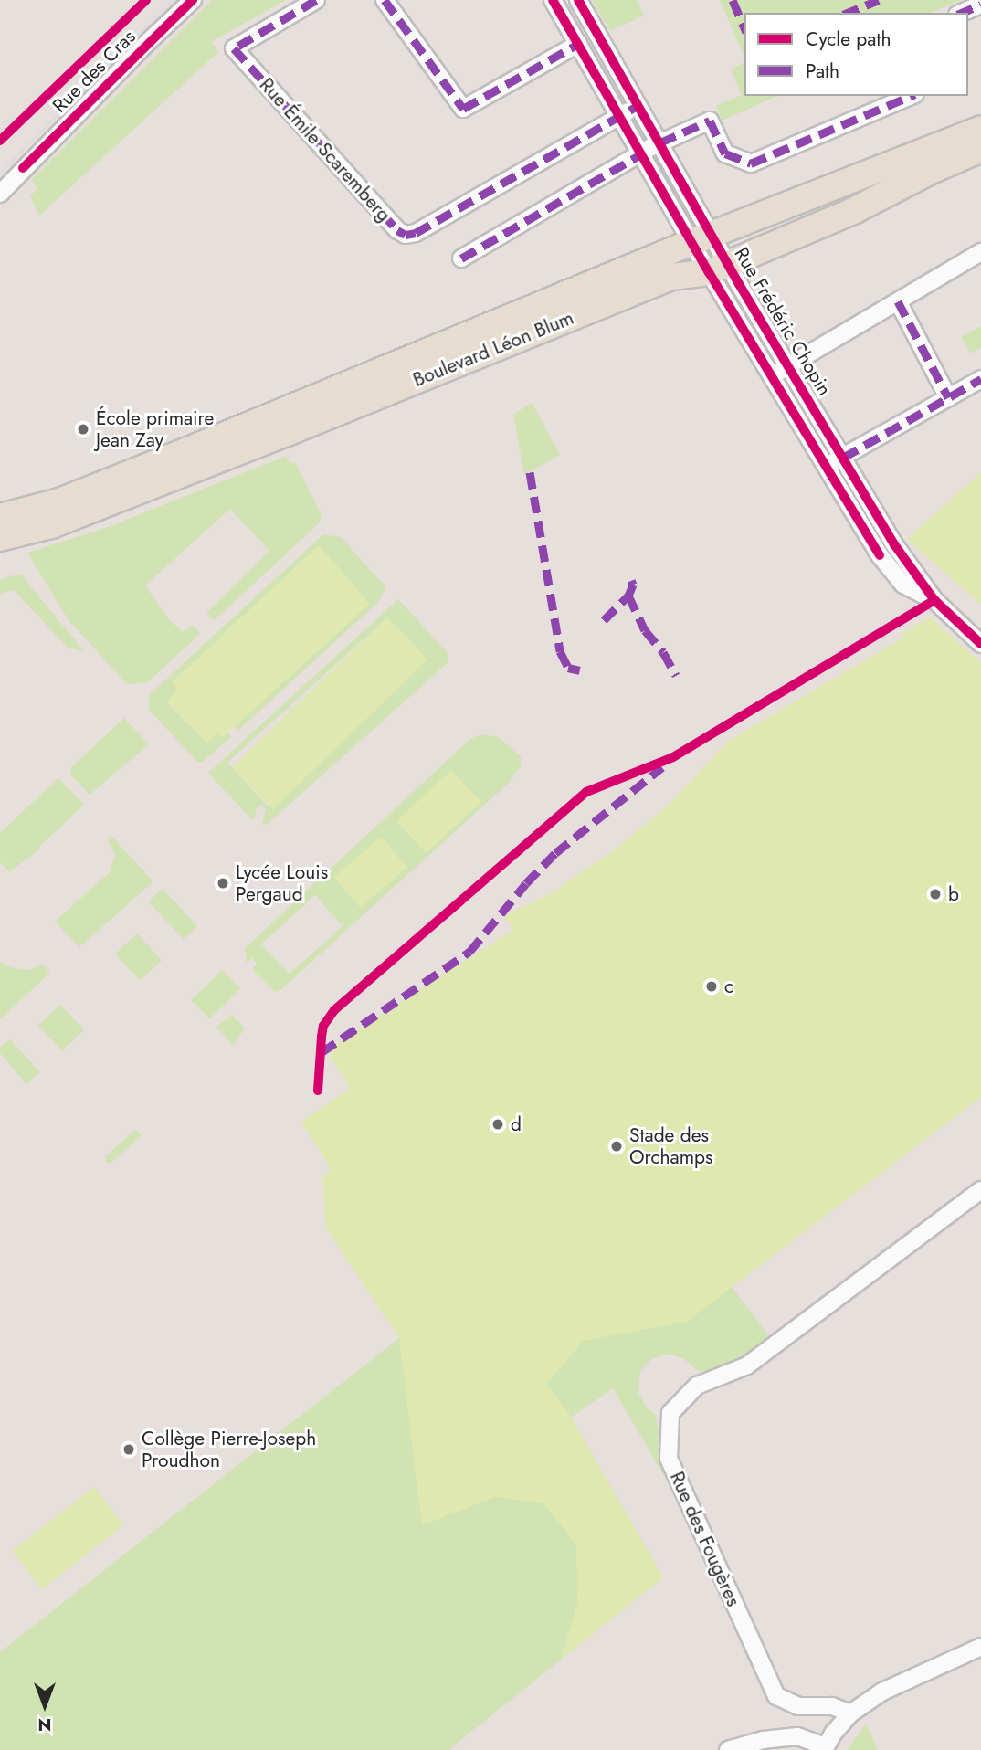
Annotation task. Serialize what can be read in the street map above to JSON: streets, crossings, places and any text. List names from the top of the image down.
{
  "streets": {
    "main road": ["Boulevard Léon Blum"],
    "street": [
      "Rue des Cras",
      "Rue Émile Scaremberg",
      "Rue Frédéric Chopin",
      "Rue des Fougères"
    ]
  },
  "crossings": [
    ["Rue Émile Scaremberg", "Rue Frédéric Chopin"],
    ["Rue Frédéric Chopin", "Boulevard Léon Blum"]
  ],
  "places": [
    "École primaire Jean Zay",
    "Lycée Louis Pergaud",
    "b",
    "c",
    "d",
    "Stade des Orchamps",
    "Collège Pierre-Joseph Proudhon"
  ],
  "legend": ["Cycle path", "Path"],
  "north": "bottom"
}
